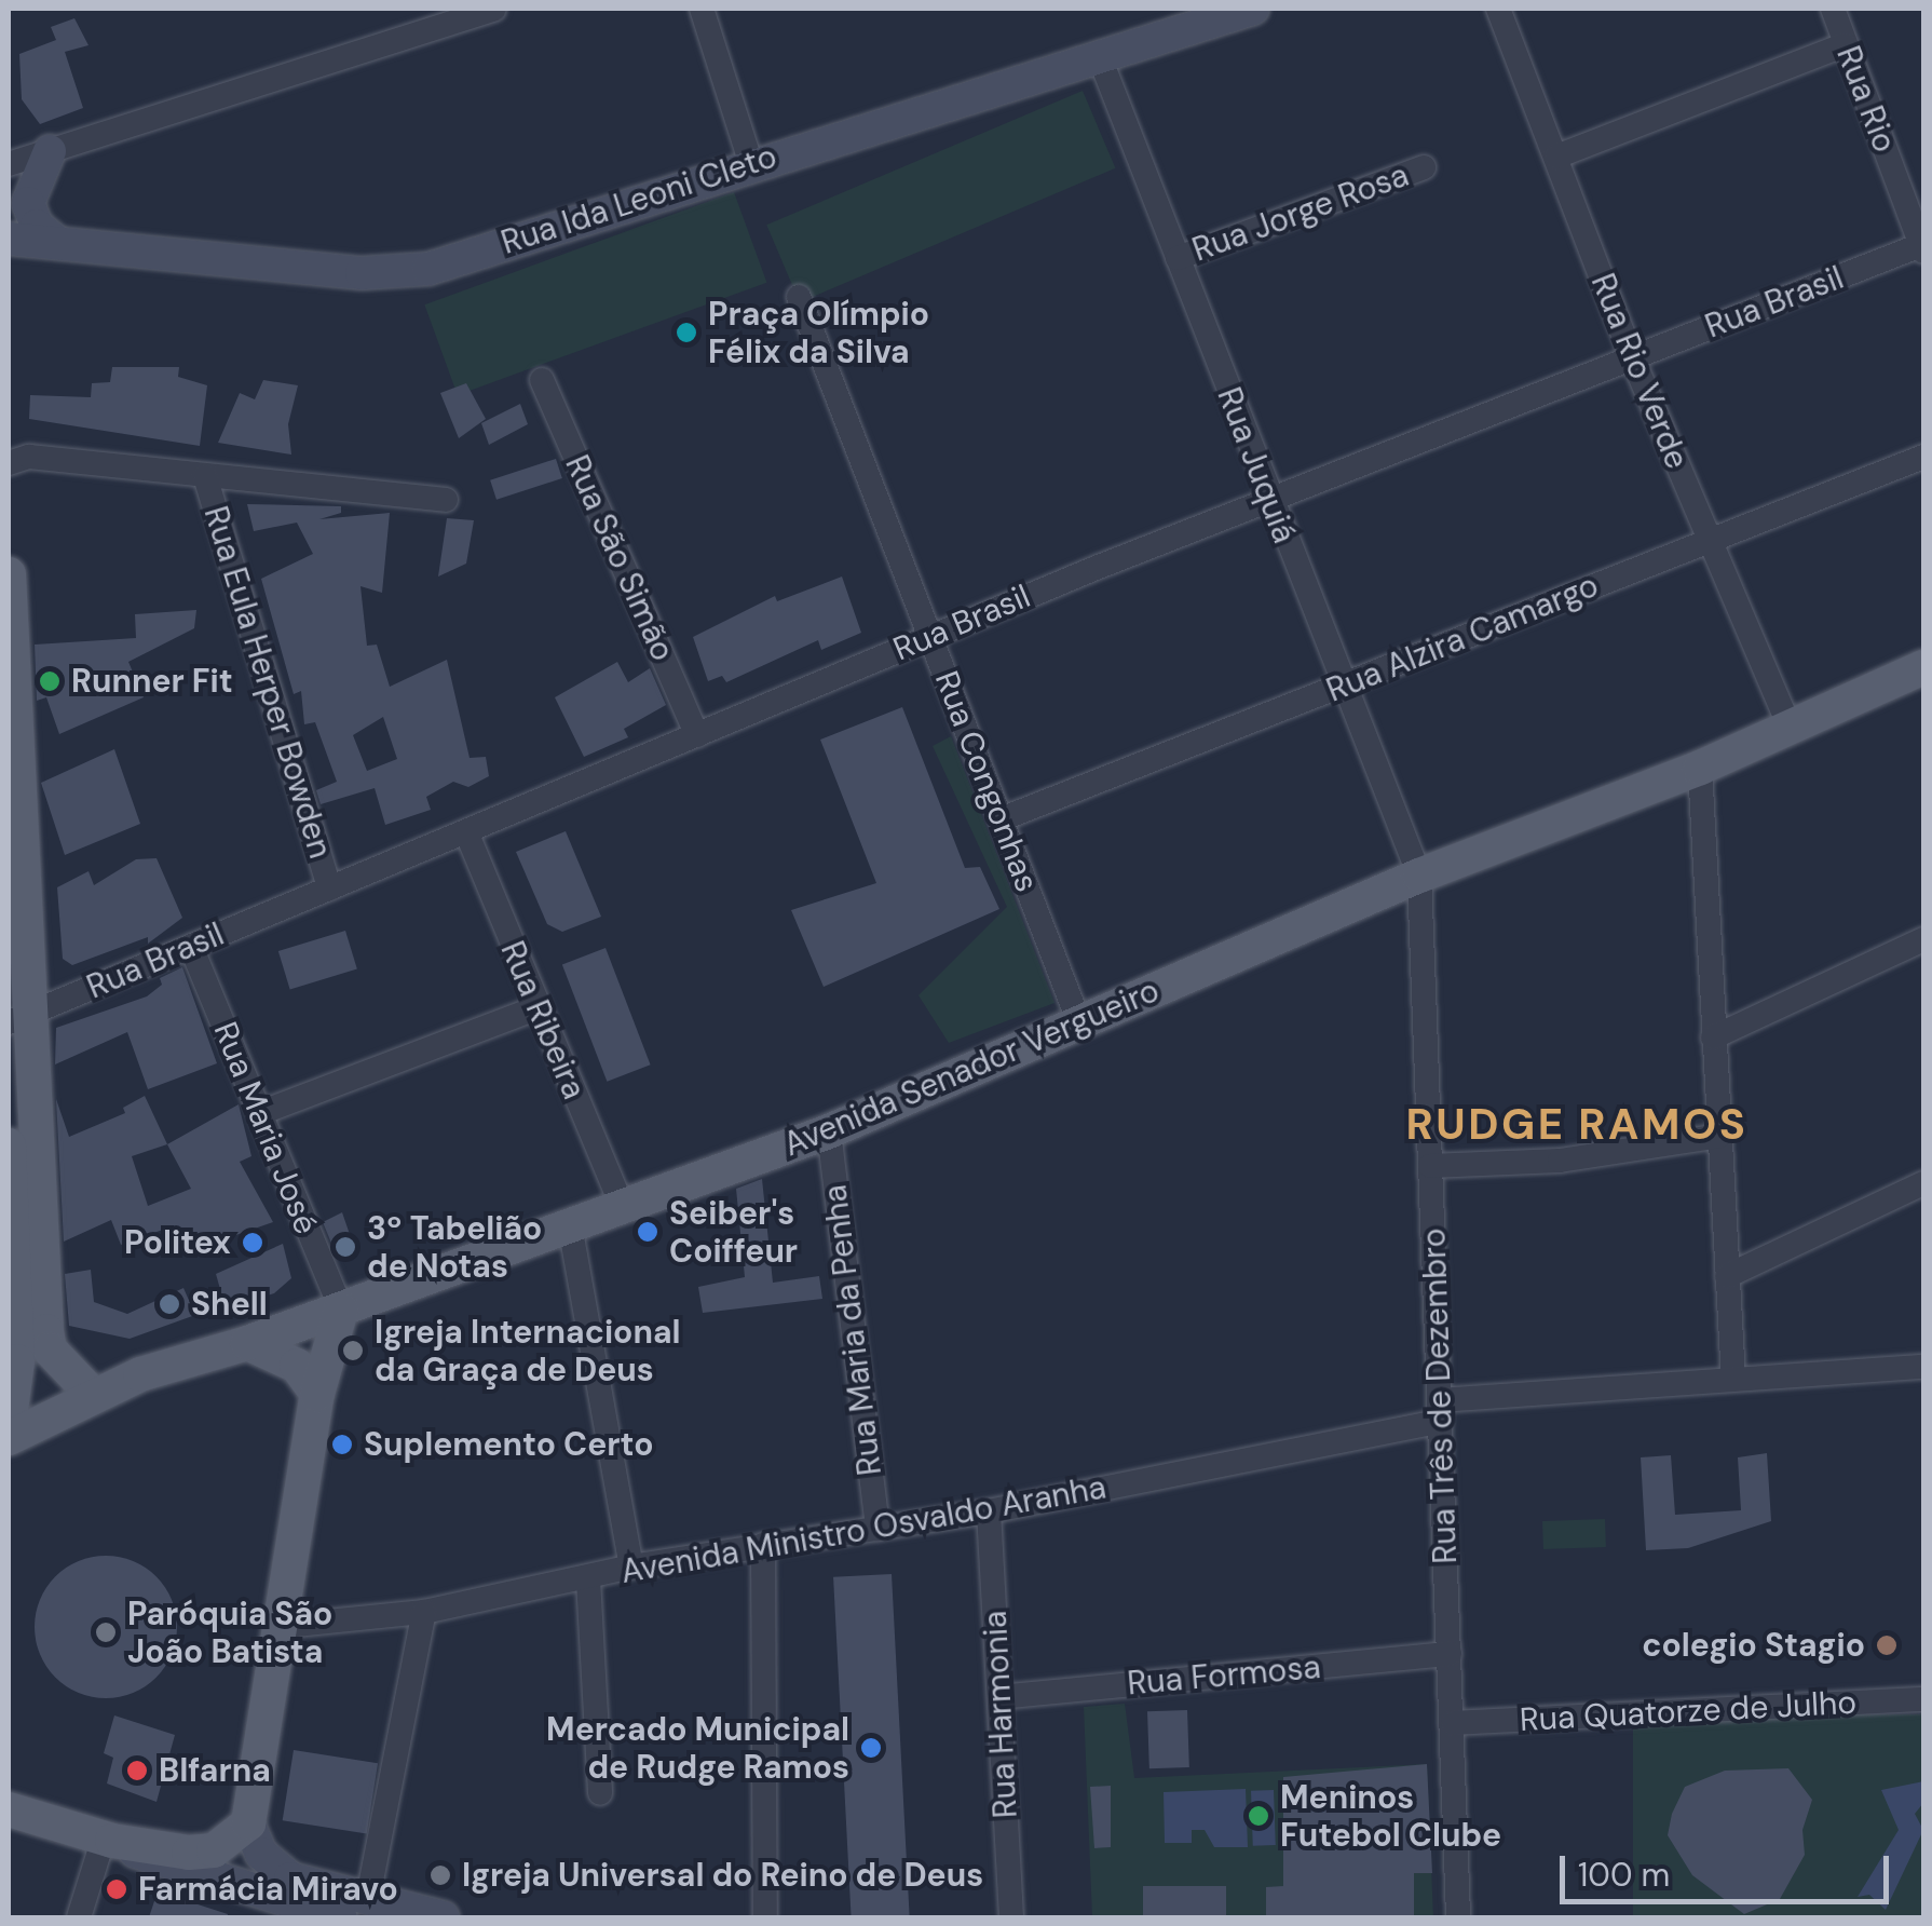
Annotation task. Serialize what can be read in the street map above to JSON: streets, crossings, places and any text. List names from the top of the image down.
{
  "streets": {
    "main road": ["Avenida Senador Vergueiro"],
    "street": [
      "Rua Rio",
      "Rua Ida Leoni Cleto",
      "Rua Jorge Rosa",
      "Rua Brasil",
      "Rua Rio Verde",
      "Rua Juquiá",
      "Rua São Simão",
      "Rua Alzira Camargo",
      "Rua Eula Herper Bowden",
      "Rua Congonhas",
      "Rua Ribeira",
      "Rua Maria José",
      "Rua Maria da Penha",
      "Rua Três de Dezembro",
      "Avenida Ministro Osvaldo Aranha",
      "Rua Formosa",
      "Rua Quatorze de Julho",
      "Rua Harmonia"
    ]
  },
  "crossings": [
    ["Rua Rio", "Rua Brasil"],
    ["Rua Ida Leoni Cleto", "Rua Juquiá"],
    ["Rua Jorge Rosa", "Rua Juquiá"],
    ["Rua Brasil", "Rua Rio Verde"],
    ["Rua Brasil", "Rua Juquiá"],
    ["Rua Brasil", "Rua São Simão"],
    ["Rua Brasil", "Rua Eula Herper Bowden"],
    ["Rua Brasil", "Rua Congonhas"],
    ["Rua Brasil", "Rua Ribeira"],
    ["Rua Brasil", "Rua Maria José"],
    ["Rua Rio Verde", "Rua Alzira Camargo"],
    ["Rua Rio Verde", "Avenida Senador Vergueiro"],
    ["Rua Juquiá", "Rua Alzira Camargo"],
    ["Rua Juquiá", "Avenida Senador Vergueiro"],
    ["Rua Juquiá", "Rua Três de Dezembro"],
    ["Rua Alzira Camargo", "Rua Congonhas"],
    ["Rua Congonhas", "Avenida Senador Vergueiro"],
    ["Rua Ribeira", "Avenida Senador Vergueiro"],
    ["Avenida Senador Vergueiro", "Rua Maria José"],
    ["Avenida Senador Vergueiro", "Rua Maria da Penha"],
    ["Avenida Senador Vergueiro", "Rua Três de Dezembro"],
    ["Rua Maria da Penha", "Avenida Ministro Osvaldo Aranha"],
    ["Rua Três de Dezembro", "Avenida Ministro Osvaldo Aranha"],
    ["Rua Três de Dezembro", "Rua Formosa"],
    ["Rua Três de Dezembro", "Rua Quatorze de Julho"],
    ["Avenida Ministro Osvaldo Aranha", "Rua Harmonia"],
    ["Rua Formosa", "Rua Harmonia"]
  ],
  "districts": ["RUDGE RAMOS"],
  "places": [
    "Praça Olímpio Félix da Silva",
    "Runner Fit",
    "Seiber's Coiffeur",
    "Politex",
    "3º Tabelião de Notas",
    "Shell",
    "Igreja Internacional da Graça de Deus",
    "Suplemento Certo",
    "Paróquia São João Batista",
    "colegio Stagio",
    "Mercado Municipal de Rudge Ramos",
    "BIfarna",
    "Meninos Futebol Clube",
    "Igreja Universal do Reino de Deus",
    "Farmácia Miravo"
  ],
  "scale_bar": "100 m"
}
